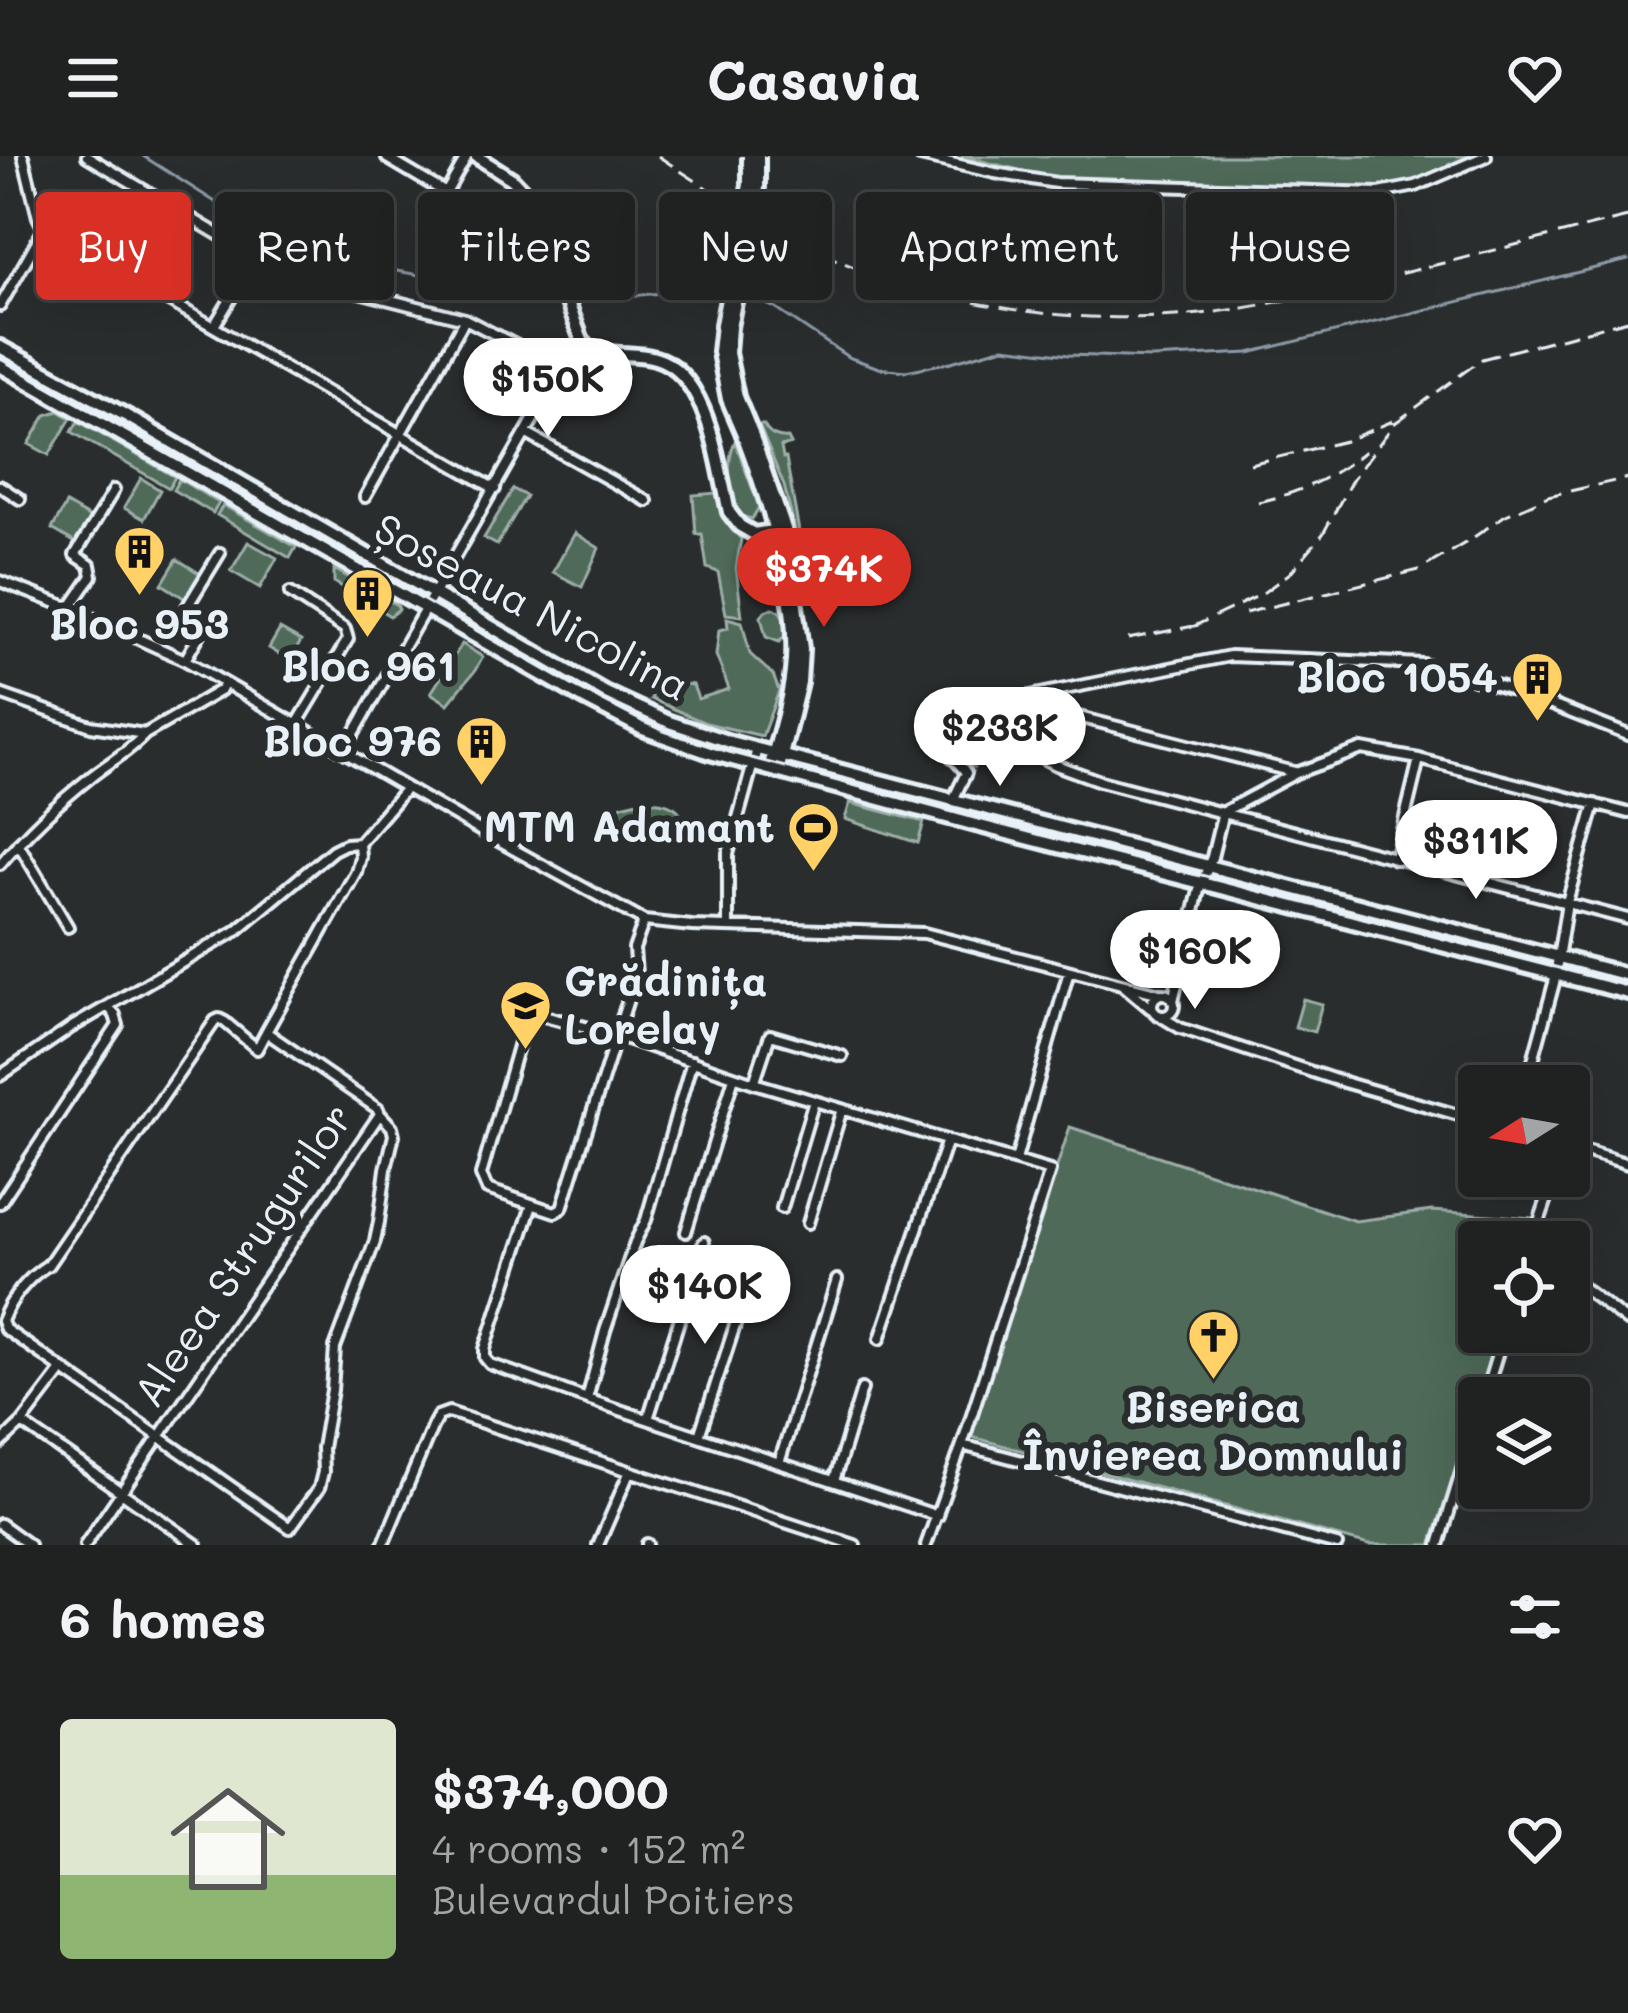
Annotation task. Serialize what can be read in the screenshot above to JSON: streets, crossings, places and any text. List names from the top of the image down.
{
  "streets": {
    "main road": ["Șoseaua Nicolina"],
    "street": ["Aleea Strugurilor"]
  },
  "places": {
    "building": [
      "Bloc 953",
      "Bloc 961",
      "Bloc 1054",
      "Bloc 976"
    ],
    "sports": ["MTM Adamant"],
    "school or university": ["Grădinița Lorelay"],
    "church": ["Biserica Învierea Domnului"]
  },
  "north": "left",
  "page": {
    "header": "Casavia",
    "chip": [
      "Buy",
      "Rent",
      "Filters",
      "New",
      "Apartment",
      "House"
    ],
    "price": [
      "$150K",
      "$374K",
      "$233K",
      "$311K",
      "$160K",
      "$140K"
    ],
    "heading": "6 homes",
    "list": [
      {
        "name": "$374,000",
        "note": "4 rooms · 152 m² · Bulevardul Poitiers"
      }
    ]
  }
}
